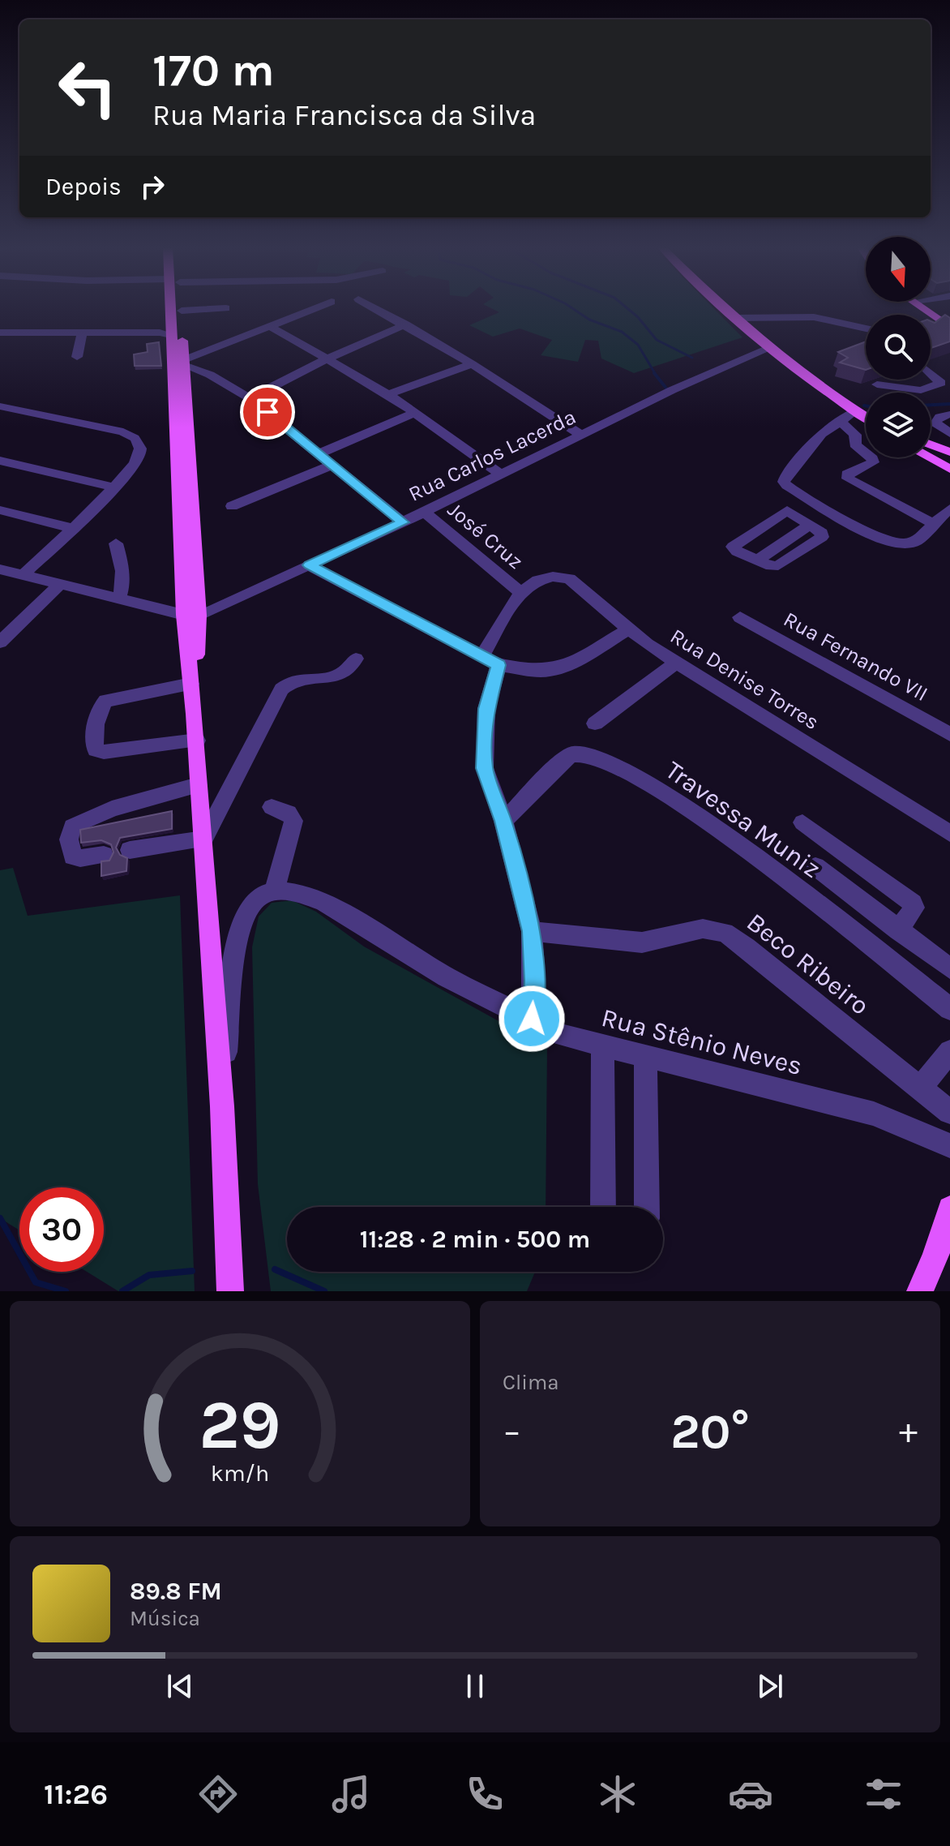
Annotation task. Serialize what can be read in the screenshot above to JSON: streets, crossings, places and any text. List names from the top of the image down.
{
  "streets": {
    "street": [
      "Rua Carlos Lacerda",
      "José Cruz",
      "Rua Fernando VII",
      "Rua Denise Torres",
      "Travessa Muniz",
      "Beco Ribeiro",
      "Rua Stênio Neves"
    ]
  },
  "crossings": [
    ["Rua Carlos Lacerda", "José Cruz"],
    ["José Cruz", "Rua Denise Torres"]
  ],
  "north": "bottom",
  "page": {
    "turn": ["170 m", "Rua Maria Francisca da Silva"],
    "then": "Depois",
    "limit": "30",
    "trip": "11:28 · 2 min · 500 m",
    "tile": "Clima",
    "heat": ["−", "20°", "+"],
    "song": ["89.8 FM", "Música"],
    "tabs": "11:26",
    "gauge": ["29", "km/h"]
  }
}
